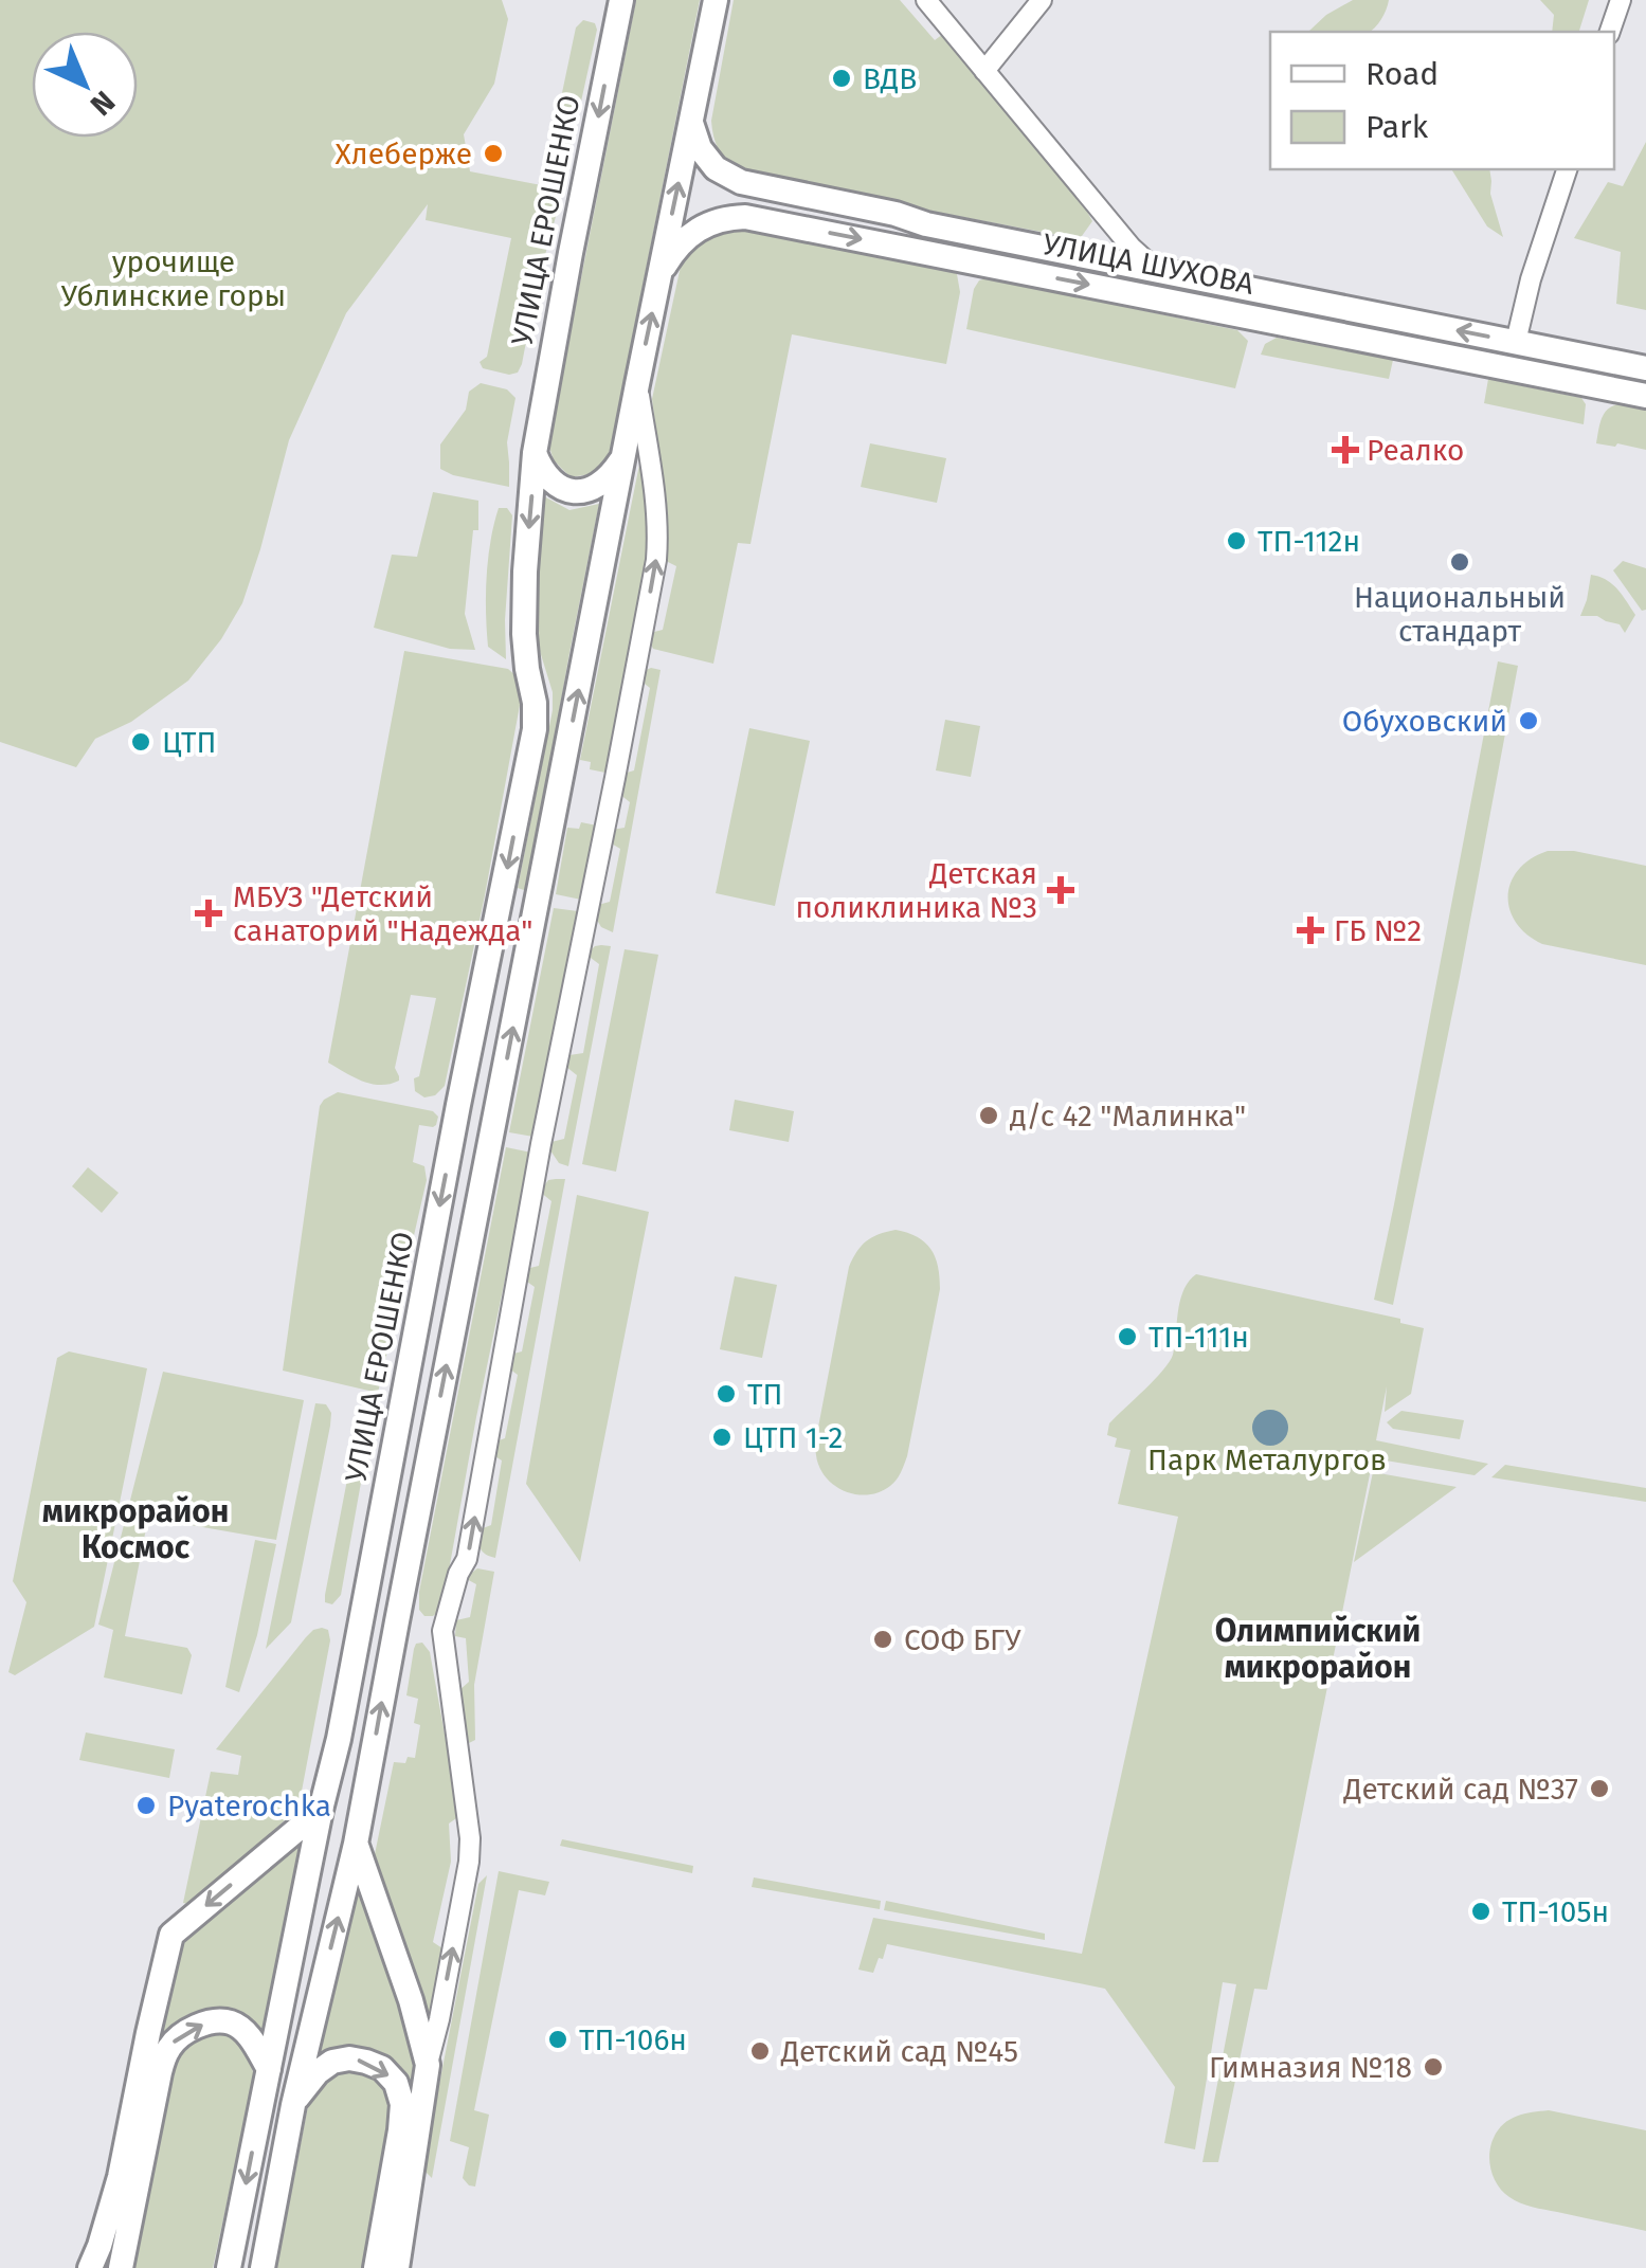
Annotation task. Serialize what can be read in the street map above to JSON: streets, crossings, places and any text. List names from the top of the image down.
{
  "streets": {
    "main road": ["УЛИЦА ЕРОШЕНКО", "УЛИЦА ШУХОВА"]
  },
  "districts": ["микрорайон Космос", "Олимпийский микрорайон"],
  "parks": ["урочище Ублинские горы", "Парк Металургов"],
  "places": {
    "other": [
      "ВДВ",
      "Хлеберже",
      "ТП-112н",
      "Национальный стандарт",
      "Обуховский",
      "ЦТП",
      "д/с 42 \"Малинка\"",
      "ТП-111н",
      "ТП",
      "ЦТП 1-2",
      "СОФ БГУ",
      "Детский сад №37",
      "Pyaterochka",
      "ТП-105н",
      "ТП-106н",
      "Детский сад №45",
      "Гимназия №18"
    ],
    "health": [
      "Реалко",
      "Детская поликлиника №3",
      "МБУЗ \"Детский санаторий \"Надежда\"",
      "ГБ №2"
    ]
  },
  "legend": ["Road", "Park"],
  "north": "bottom right"
}
